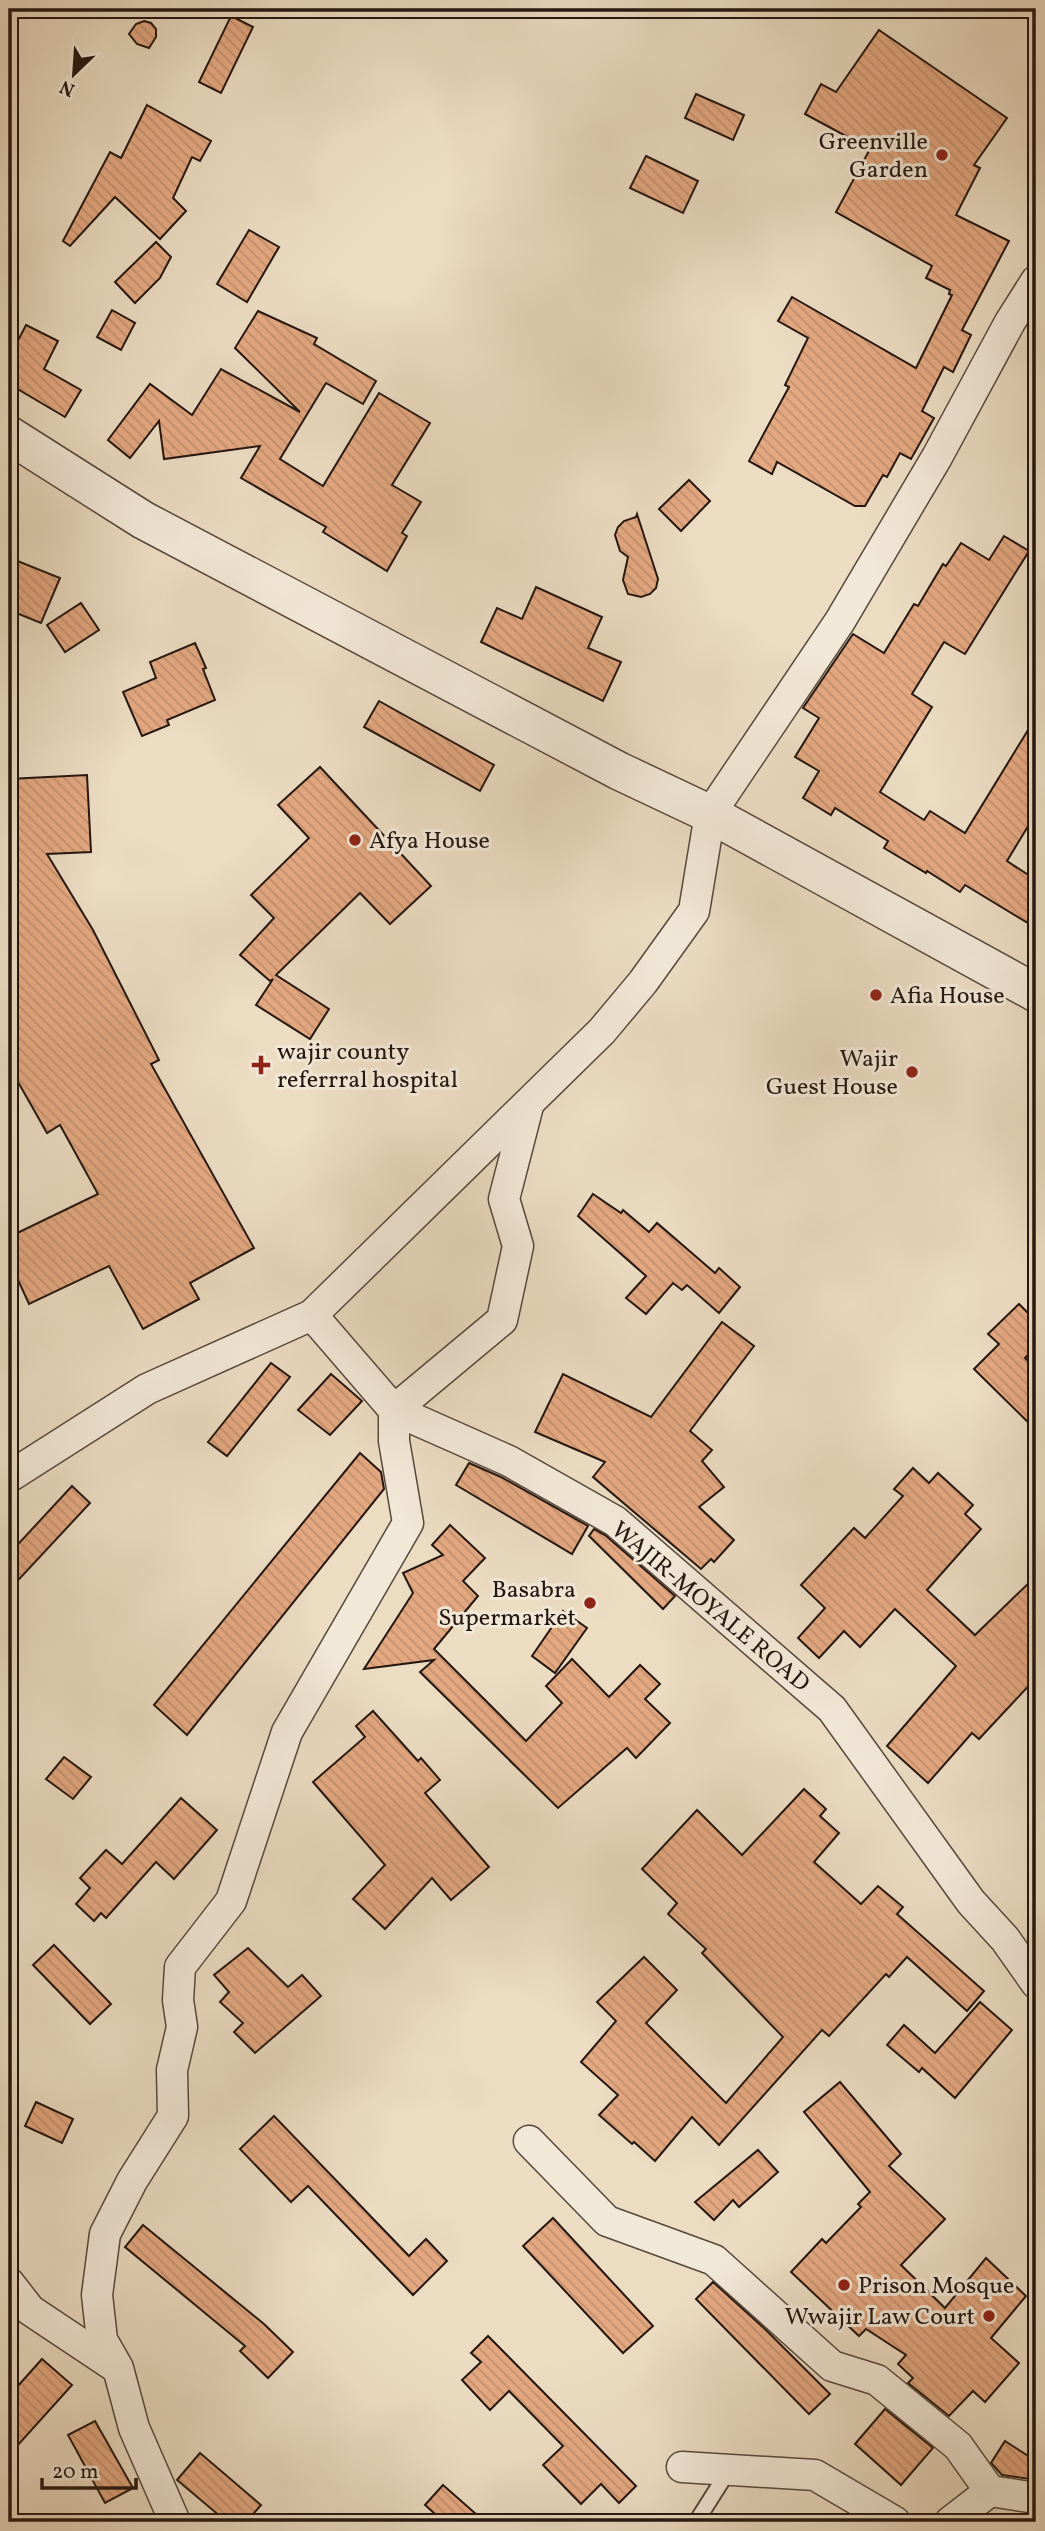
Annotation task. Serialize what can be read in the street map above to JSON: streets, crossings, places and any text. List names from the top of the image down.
{
  "streets": {
    "street": ["WAJIR-MOYALE ROAD"]
  },
  "places": {
    "other": [
      "Greenville Garden",
      "Afya House",
      "Afia House",
      "Wajir Guest House",
      "Basabra Supermarket",
      "Prison Mosque",
      "Wwajir Law Court"
    ],
    "health": ["wajir county referrral hospital"]
  },
  "scale_bar": "20 m",
  "north": "bottom left"
}
